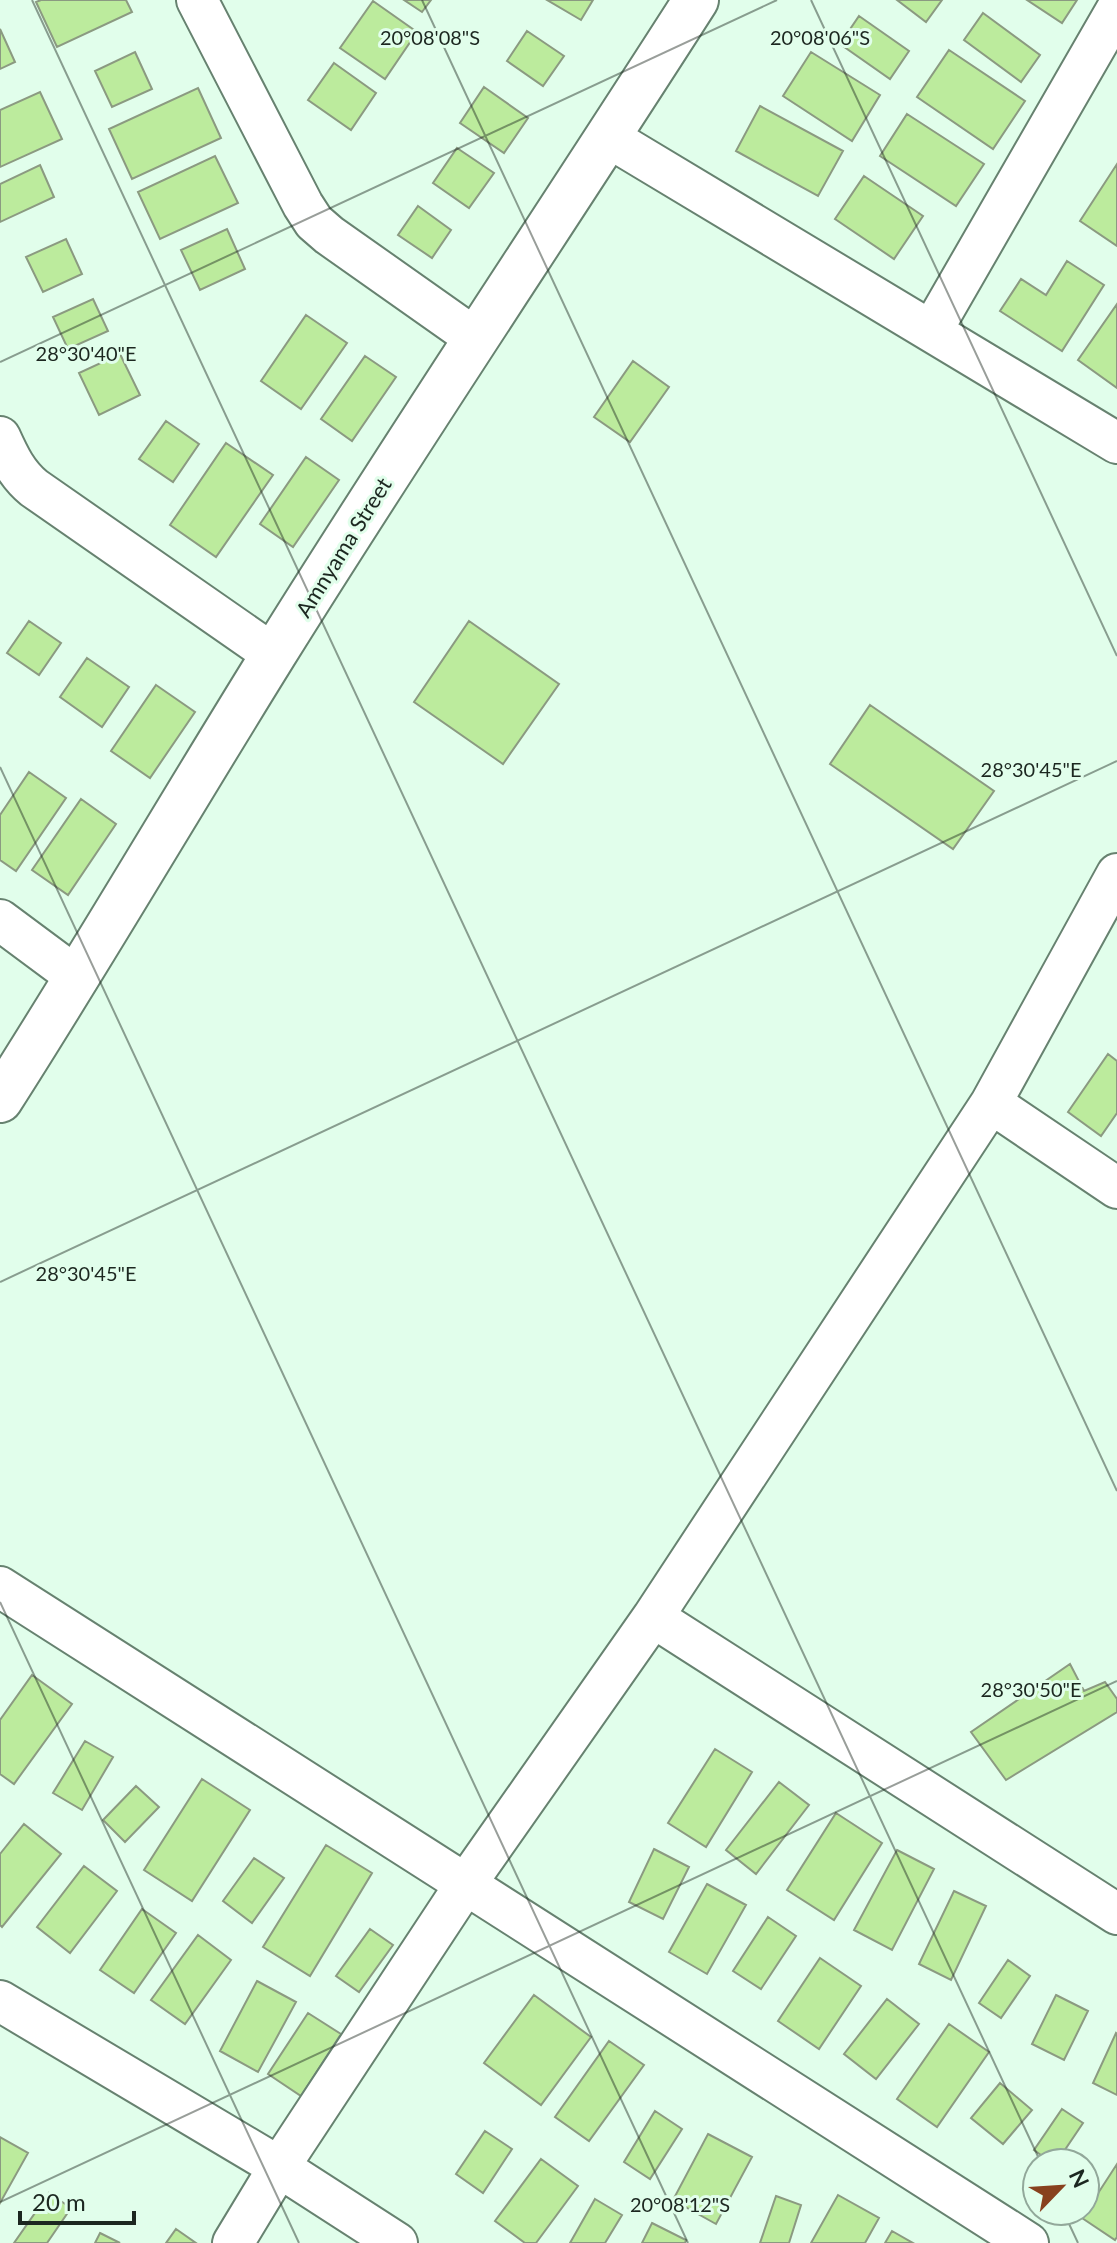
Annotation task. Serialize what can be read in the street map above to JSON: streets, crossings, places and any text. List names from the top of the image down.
{
  "streets": {
    "street": ["Amnyama Street"]
  },
  "scale_bar": "20 m",
  "north": "top right",
  "coordinates": [
    "20°08'08\"S",
    "20°08'06\"S",
    "28°30'40\"E",
    "28°30'45\"E",
    "28°30'50\"E",
    "20°08'12\"S"
  ]
}
